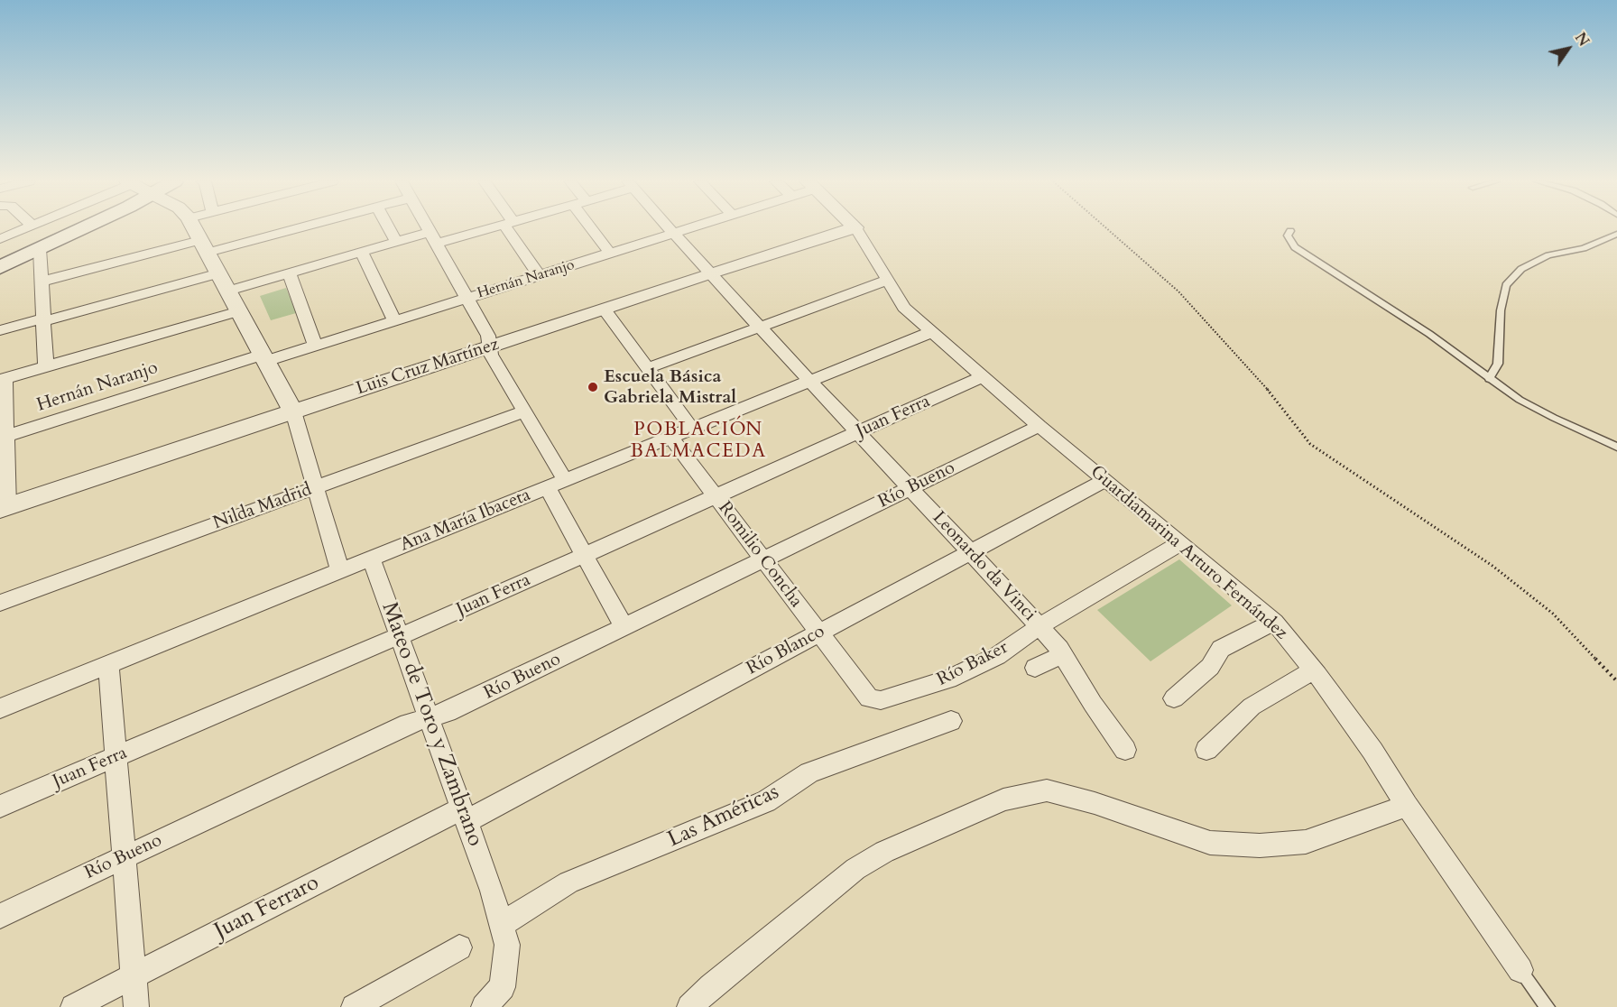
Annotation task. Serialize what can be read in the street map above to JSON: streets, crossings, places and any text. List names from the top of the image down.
{
  "streets": {
    "street": [
      "Hernán Naranjo",
      "Luis Cruz Martínez",
      "Juan Ferra",
      "Río Bueno",
      "Nilda Madrid",
      "Ana María Ibaceta",
      "Guardiamarina Arturo Fernández",
      "Romilio Concha",
      "Leonardo da Vinci",
      "Río Blanco",
      "Río Baker",
      "Mateo de Toro y Zambrano",
      "Las Américas",
      "Juan Ferraro"
    ]
  },
  "crossings": [
    ["Hernán Naranjo", "Leonardo da Vinci"],
    ["Luis Cruz Martínez", "Leonardo da Vinci"],
    ["Juan Ferra", "Guardiamarina Arturo Fernández"],
    ["Juan Ferra", "Romilio Concha"],
    ["Juan Ferra", "Leonardo da Vinci"],
    ["Juan Ferra", "Mateo de Toro y Zambrano"],
    ["Río Bueno", "Guardiamarina Arturo Fernández"],
    ["Río Bueno", "Romilio Concha"],
    ["Río Bueno", "Leonardo da Vinci"],
    ["Río Bueno", "Mateo de Toro y Zambrano"],
    ["Ana María Ibaceta", "Guardiamarina Arturo Fernández"],
    ["Ana María Ibaceta", "Romilio Concha"],
    ["Ana María Ibaceta", "Leonardo da Vinci"],
    ["Ana María Ibaceta", "Mateo de Toro y Zambrano"],
    ["Guardiamarina Arturo Fernández", "Río Blanco"],
    ["Guardiamarina Arturo Fernández", "Río Baker"],
    ["Romilio Concha", "Río Blanco"],
    ["Romilio Concha", "Río Baker"],
    ["Leonardo da Vinci", "Río Blanco"],
    ["Leonardo da Vinci", "Río Baker"],
    ["Río Blanco", "Mateo de Toro y Zambrano"],
    ["Río Blanco", "Juan Ferraro"],
    ["Mateo de Toro y Zambrano", "Las Américas"],
    ["Mateo de Toro y Zambrano", "Juan Ferraro"]
  ],
  "districts": ["POBLACIÓN BALMACEDA"],
  "places": ["Escuela Básica Gabriela Mistral"],
  "north": "top right"
}
